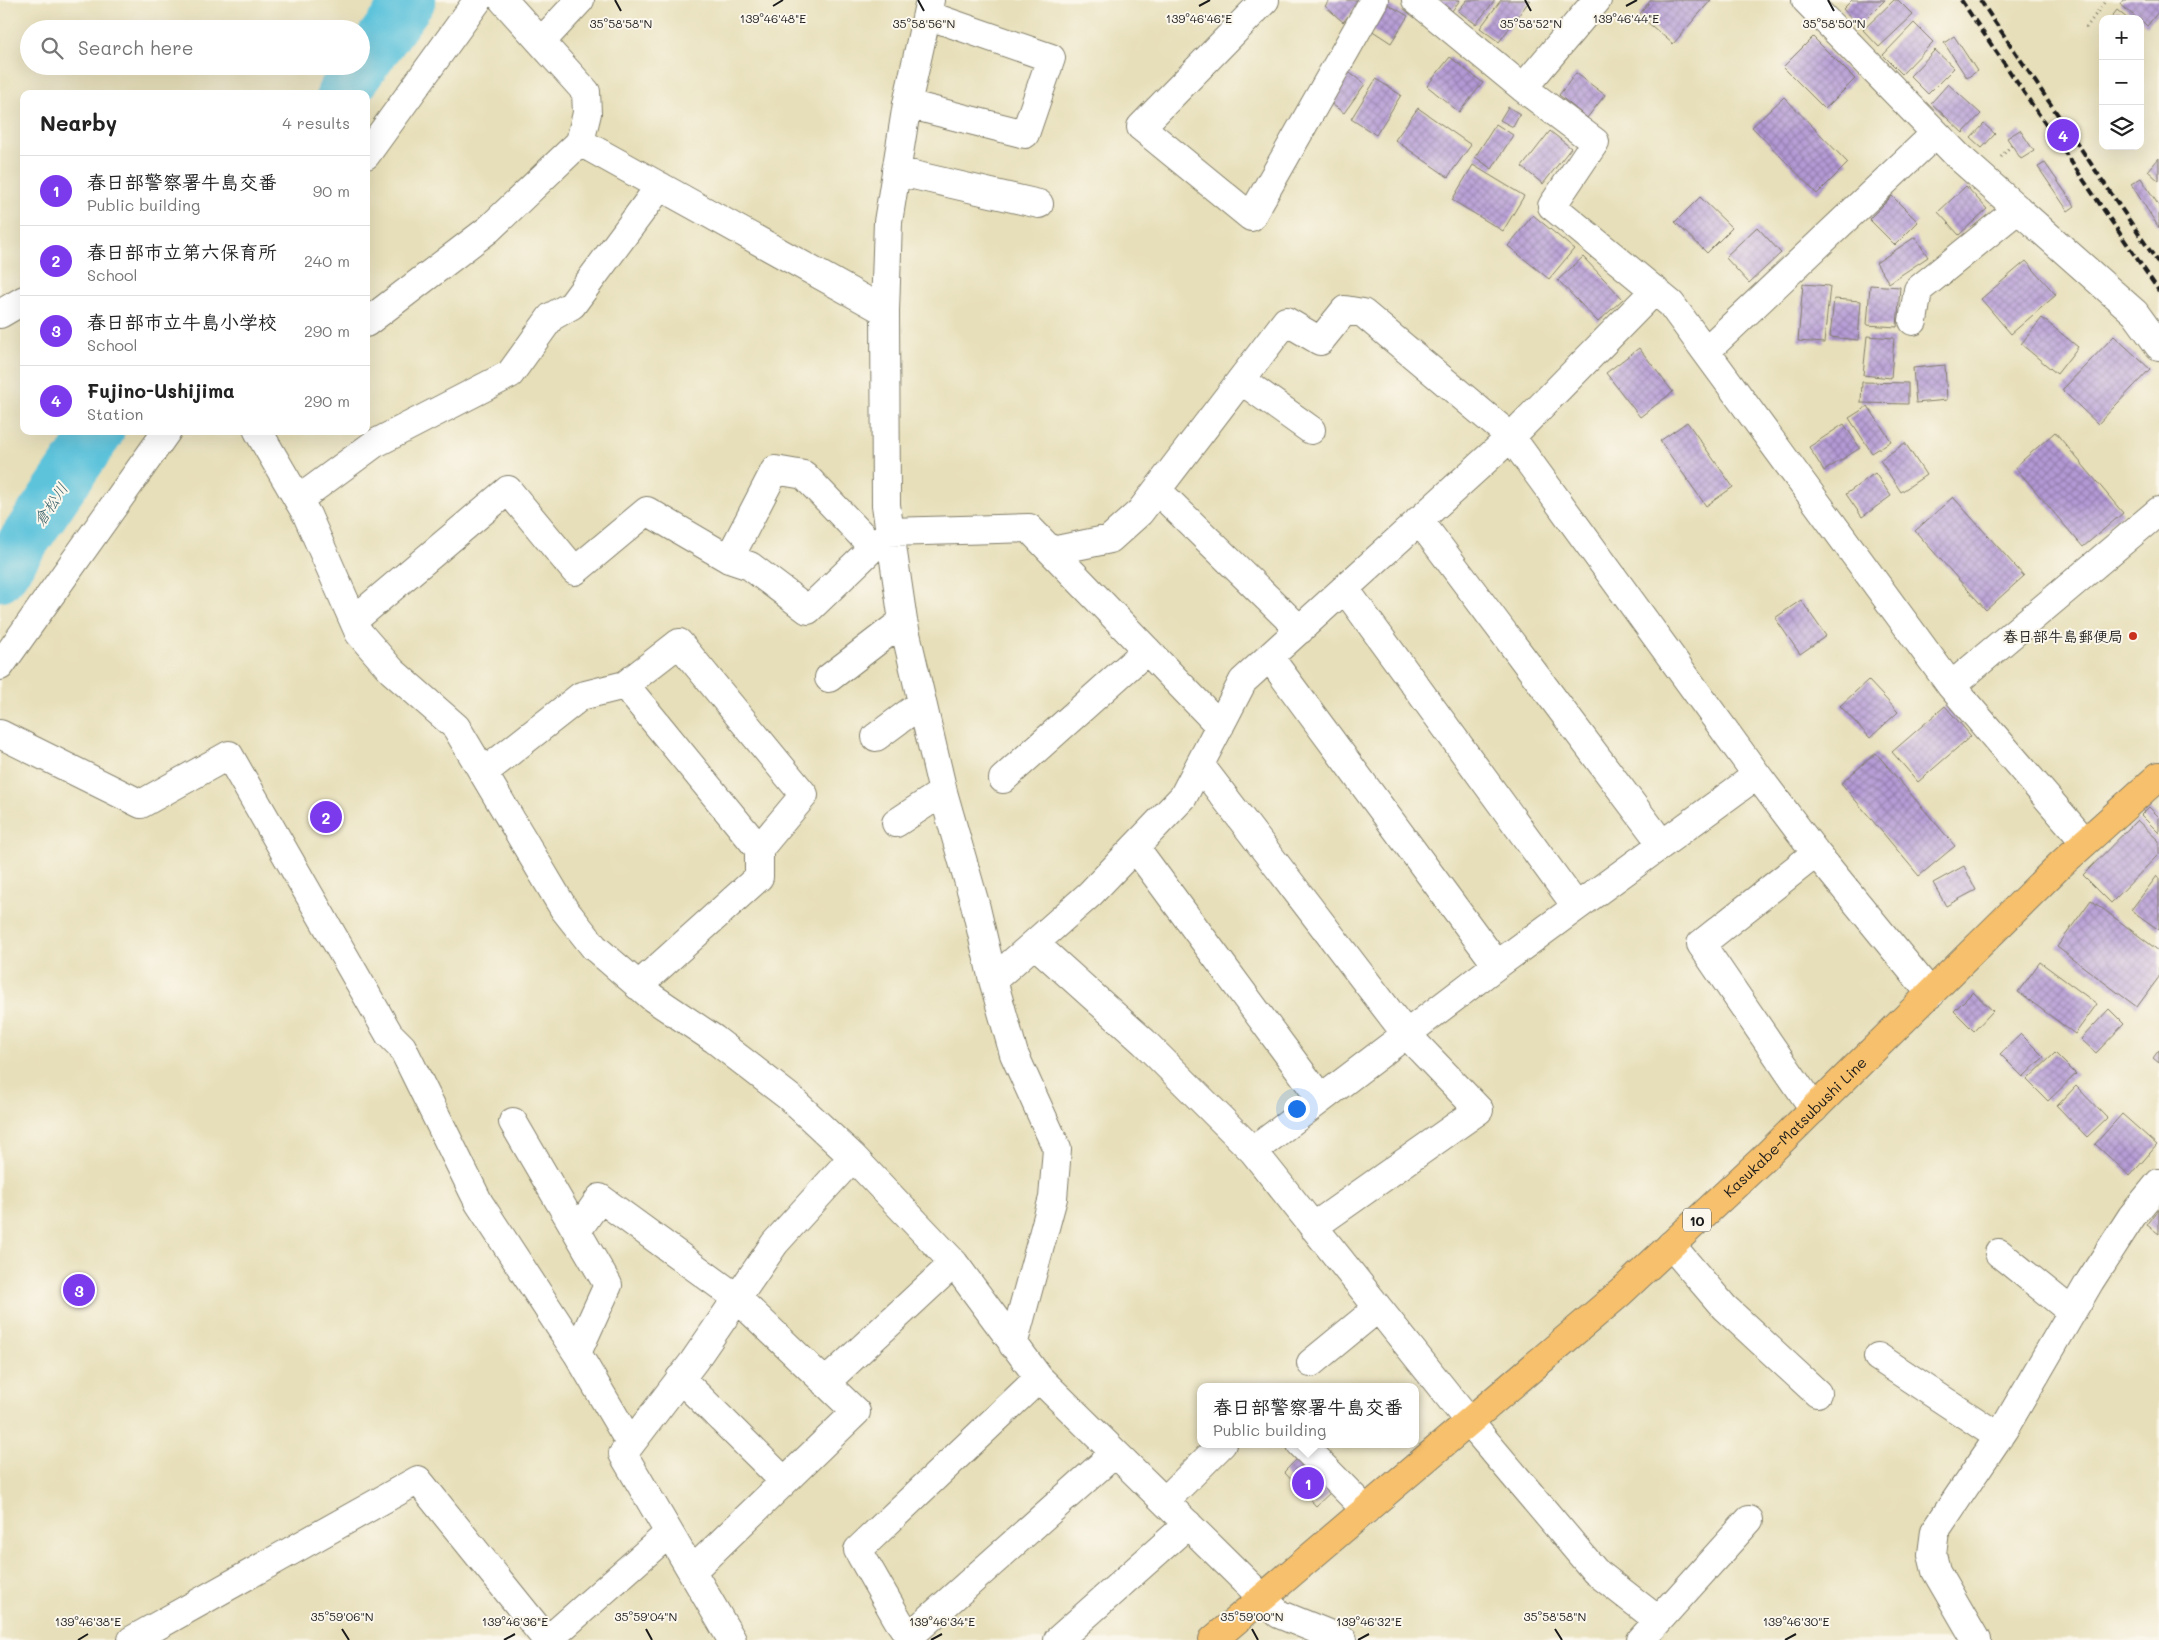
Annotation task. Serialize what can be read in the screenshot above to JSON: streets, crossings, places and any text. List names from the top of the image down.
{
  "streets": {
    "main road": ["Kasukabe-Matsubushi Line", "10"]
  },
  "water": ["倉松川"],
  "places": ["春日部牛島郵便局"],
  "page": {
    "map_buttons": ["+", "−"],
    "search": "Search here",
    "heading": ["Nearby", "4 results"],
    "pins": [
      "4",
      "2",
      "3",
      "1"
    ],
    "list": [
      {
        "mark": "1",
        "name": "春日部警察署牛島交番",
        "note": "Public building",
        "value": "90 m"
      },
      {
        "mark": "2",
        "name": "春日部市立第六保育所",
        "note": "School",
        "value": "240 m"
      },
      {
        "mark": "3",
        "name": "春日部市立牛島小学校",
        "note": "School",
        "value": "290 m"
      },
      {
        "mark": "4",
        "name": "Fujino-Ushijima",
        "note": "Station",
        "value": "290 m"
      }
    ],
    "popup": ["春日部警察署牛島交番", "Public building"]
  },
  "coordinates": [
    "139°46'48\"E",
    "139°46'46\"E",
    "139°46'44\"E",
    "35°58'58\"N",
    "35°58'56\"N",
    "35°58'52\"N",
    "35°58'50\"N",
    "35°59'06\"N",
    "35°59'04\"N",
    "35°59'00\"N",
    "139°46'38\"E",
    "139°46'36\"E",
    "139°46'34\"E",
    "139°46'32\"E",
    "139°46'30\"E"
  ]
}
